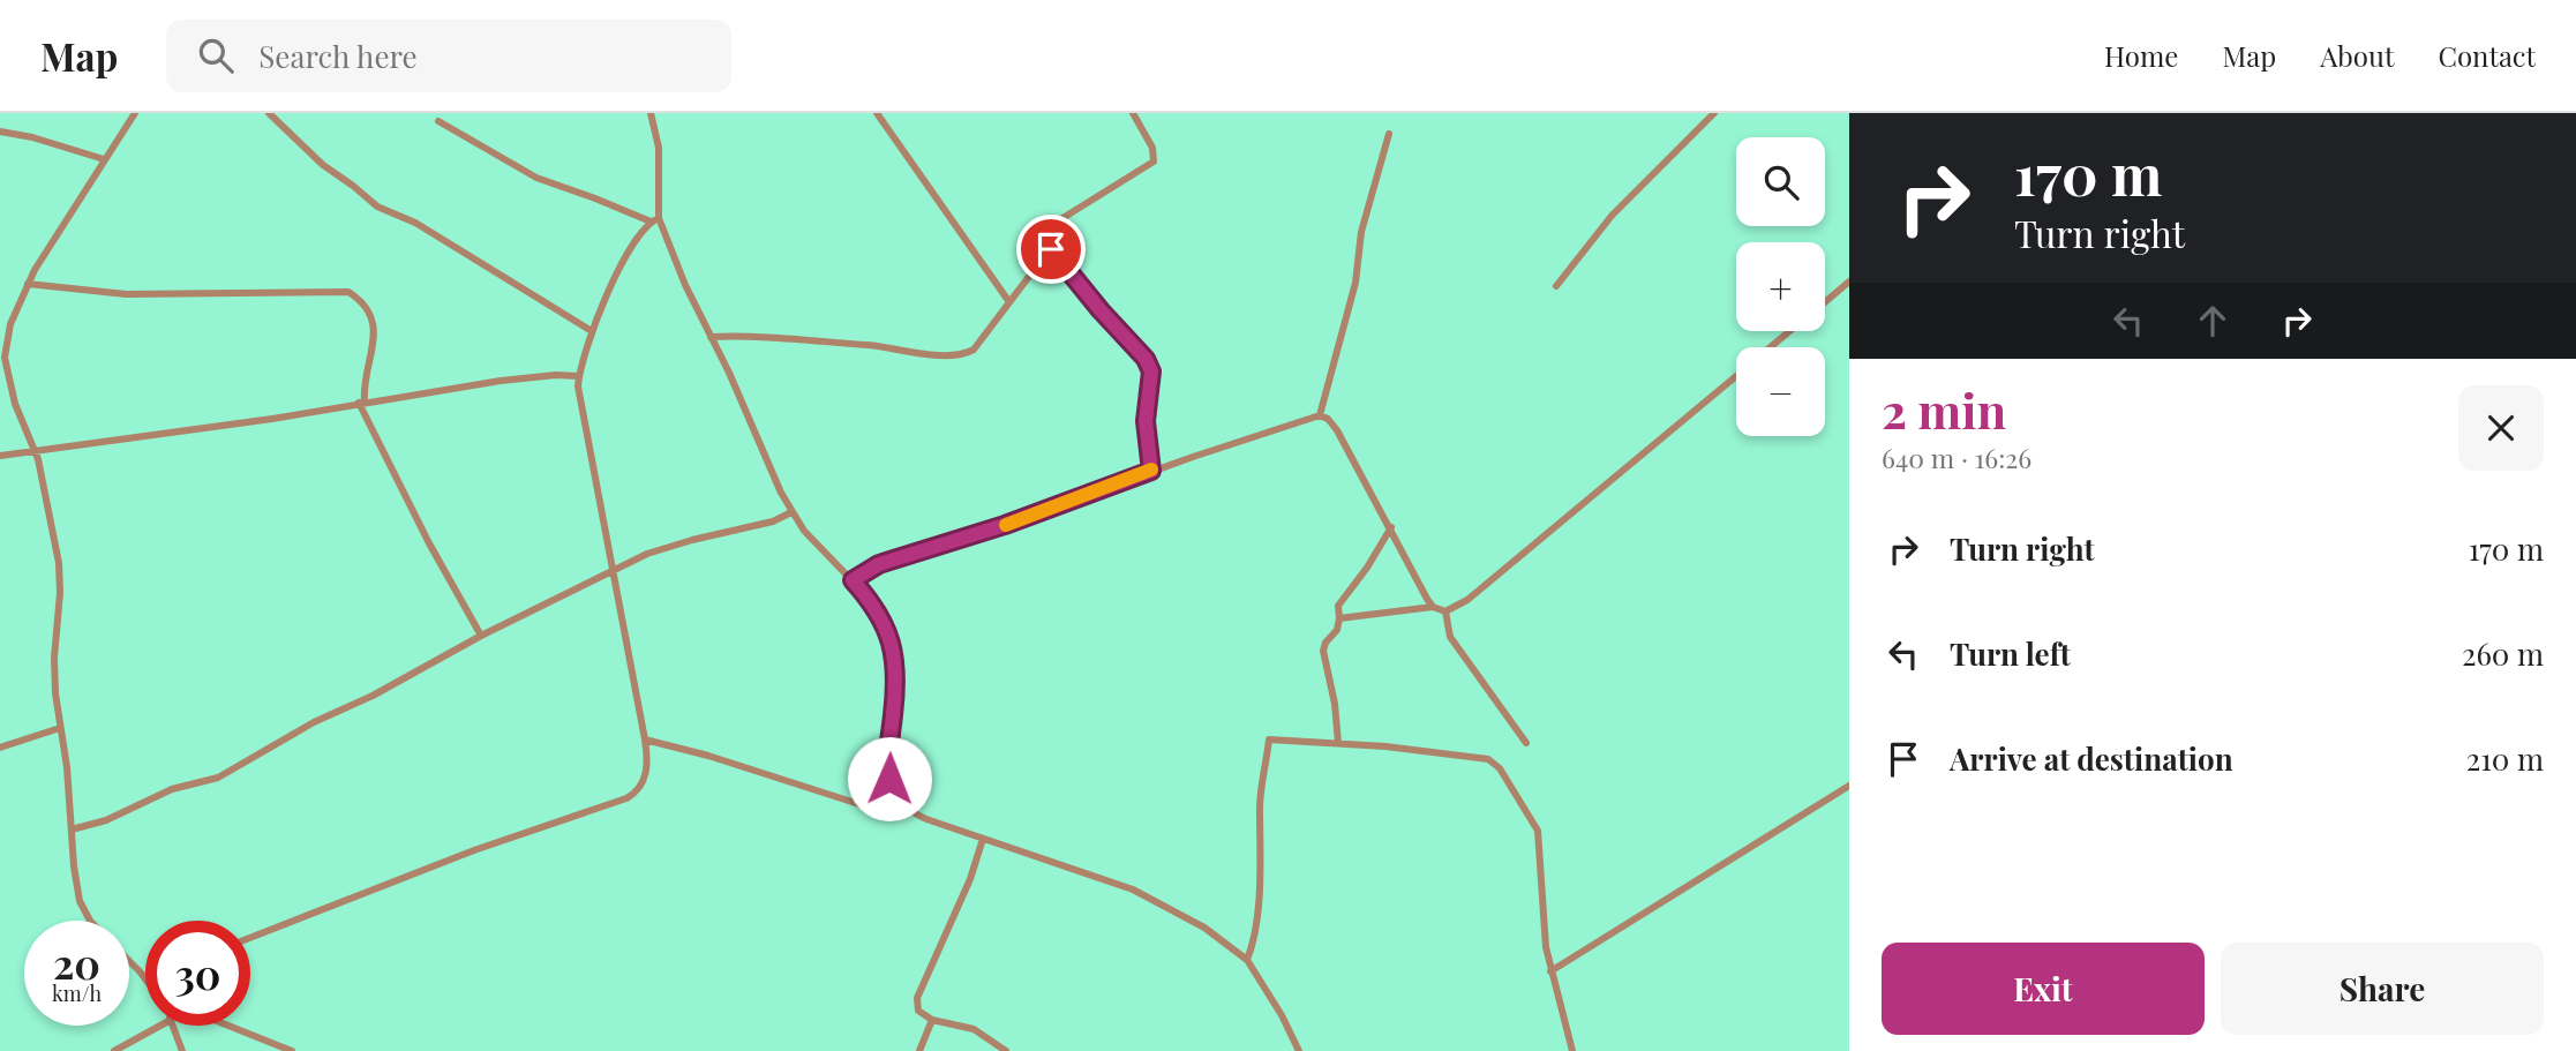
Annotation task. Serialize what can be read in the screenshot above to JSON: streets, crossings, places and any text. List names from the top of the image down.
{
  "page": {
    "header": "Map",
    "search": "Search here",
    "nav": [
      "Home",
      "Map",
      "About",
      "Contact"
    ],
    "turn": ["170 m", "Turn right"],
    "map_buttons": ["+", "−"],
    "heading": ["2 min", "640 m · 16:26"],
    "list": [
      {
        "name": "Turn right",
        "value": "170 m"
      },
      {
        "name": "Turn left",
        "value": "260 m"
      },
      {
        "name": "Arrive at destination",
        "value": "210 m"
      }
    ],
    "speed": "20 km/h",
    "limit": "30",
    "buttons": ["Exit", "Share"]
  }
}
